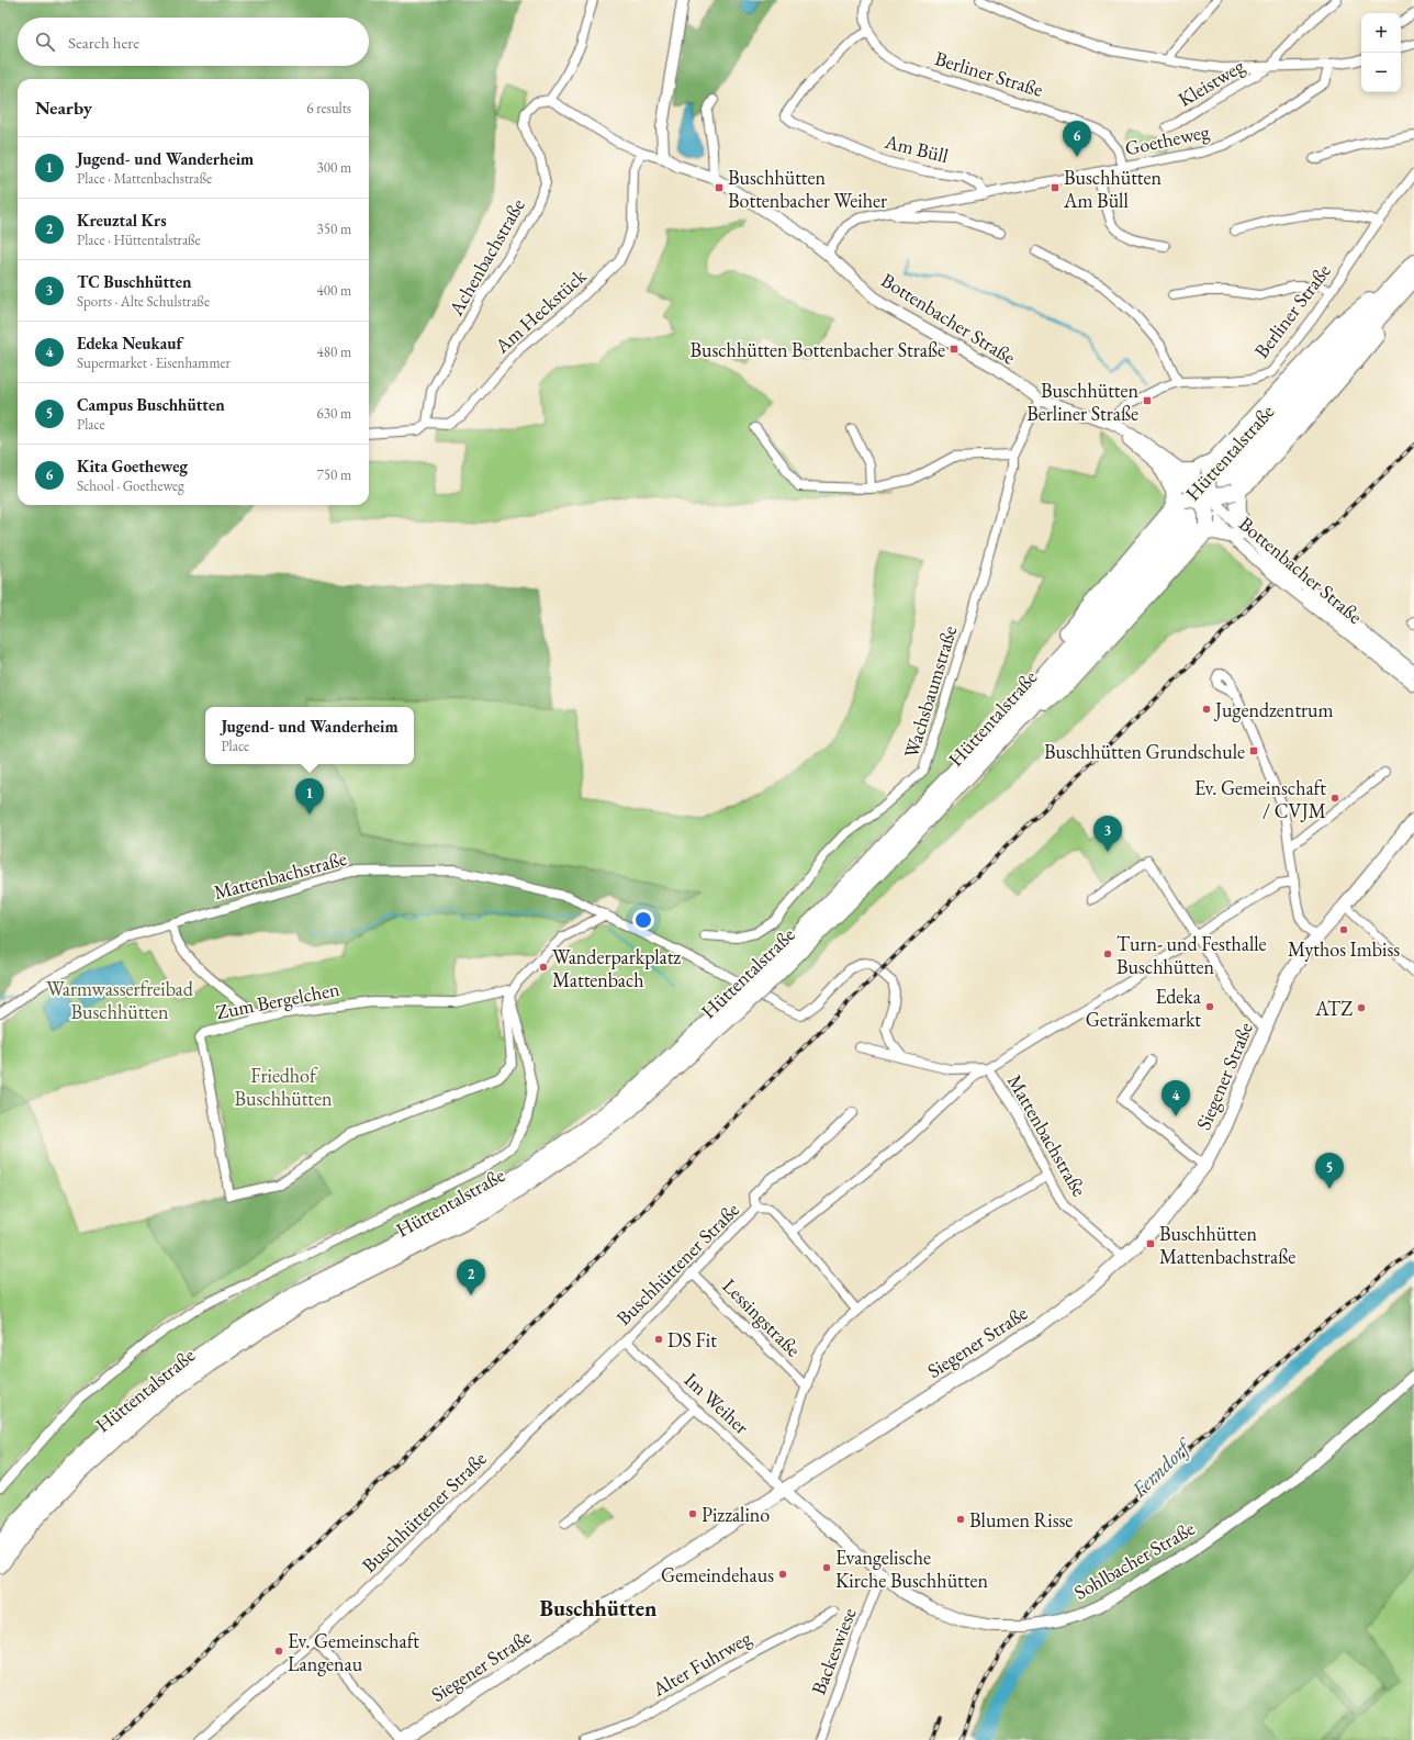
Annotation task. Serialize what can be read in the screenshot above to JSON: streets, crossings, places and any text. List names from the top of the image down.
{
  "streets": {
    "highway": ["Hüttentalstraße"],
    "main road": ["Siegener Straße"],
    "street": [
      "Berliner Straße",
      "Kleistweg",
      "Goetheweg",
      "Am Büll",
      "Achenbachstraße",
      "Am Heckstück",
      "Bottenbacher Straße",
      "Wachsbaumstraße",
      "Mattenbachstraße",
      "Zum Bergelchen",
      "Buschhüttener Straße",
      "Lessingstraße",
      "Im Weiher",
      "Sohlbacher Straße",
      "Backeswiese",
      "Alter Fuhrweg"
    ]
  },
  "crossings": [
    ["Berliner Straße", "Goetheweg"],
    ["Berliner Straße", "Am Büll"],
    ["Berliner Straße", "Bottenbacher Straße"],
    ["Goetheweg", "Am Büll"],
    ["Achenbachstraße", "Am Heckstück"],
    ["Achenbachstraße", "Bottenbacher Straße"],
    ["Am Heckstück", "Bottenbacher Straße"],
    ["Bottenbacher Straße", "Wachsbaumstraße"],
    ["Mattenbachstraße", "Siegener Straße"],
    ["Siegener Straße", "Im Weiher"],
    ["Siegener Straße", "Sohlbacher Straße"],
    ["Buschhüttener Straße", "Lessingstraße"],
    ["Buschhüttener Straße", "Im Weiher"],
    ["Im Weiher", "Sohlbacher Straße"],
    ["Sohlbacher Straße", "Backeswiese"]
  ],
  "districts": ["Buschhütten"],
  "water": ["Ferndorf"],
  "parks": ["Warmwasserfreibad Buschhütten", "Friedhof Buschhütten"],
  "places": {
    "transit": [
      "Buschhütten Bottenbacher Weiher",
      "Buschhütten Am Büll",
      "Buschhütten Bottenbacher Straße",
      "Buschhütten Berliner Straße",
      "Buschhütten Grundschule",
      "Buschhütten Mattenbachstraße"
    ],
    "other": [
      "Jugendzentrum",
      "Ev. Gemeinschaft / CVJM",
      "Mythos Imbiss",
      "Turn- und Festhalle Buschhütten",
      "Wanderparkplatz Mattenbach",
      "Edeka Getränkemarkt",
      "ATZ",
      "DS Fit",
      "Pizzalino",
      "Blumen Risse",
      "Evangelische Kirche Buschhütten",
      "Gemeindehaus",
      "Ev. Gemeinschaft Langenau"
    ]
  },
  "page": {
    "map_buttons": ["+", "−"],
    "search": "Search here",
    "heading": ["Nearby", "6 results"],
    "pins": [
      "6",
      "1",
      "3",
      "4",
      "5",
      "2"
    ],
    "list": [
      {
        "mark": "1",
        "name": "Jugend- und Wanderheim",
        "note": "Place · Mattenbachstraße",
        "value": "300 m"
      },
      {
        "mark": "2",
        "name": "Kreuztal Krs",
        "note": "Place · Hüttentalstraße",
        "value": "350 m"
      },
      {
        "mark": "3",
        "name": "TC Buschhütten",
        "note": "Sports · Alte Schulstraße",
        "value": "400 m"
      },
      {
        "mark": "4",
        "name": "Edeka Neukauf",
        "note": "Supermarket · Eisenhammer",
        "value": "480 m"
      },
      {
        "mark": "5",
        "name": "Campus Buschhütten",
        "note": "Place",
        "value": "630 m"
      },
      {
        "mark": "6",
        "name": "Kita Goetheweg",
        "note": "School · Goetheweg",
        "value": "750 m"
      }
    ],
    "popup": ["Jugend- und Wanderheim", "Place"]
  }
}
